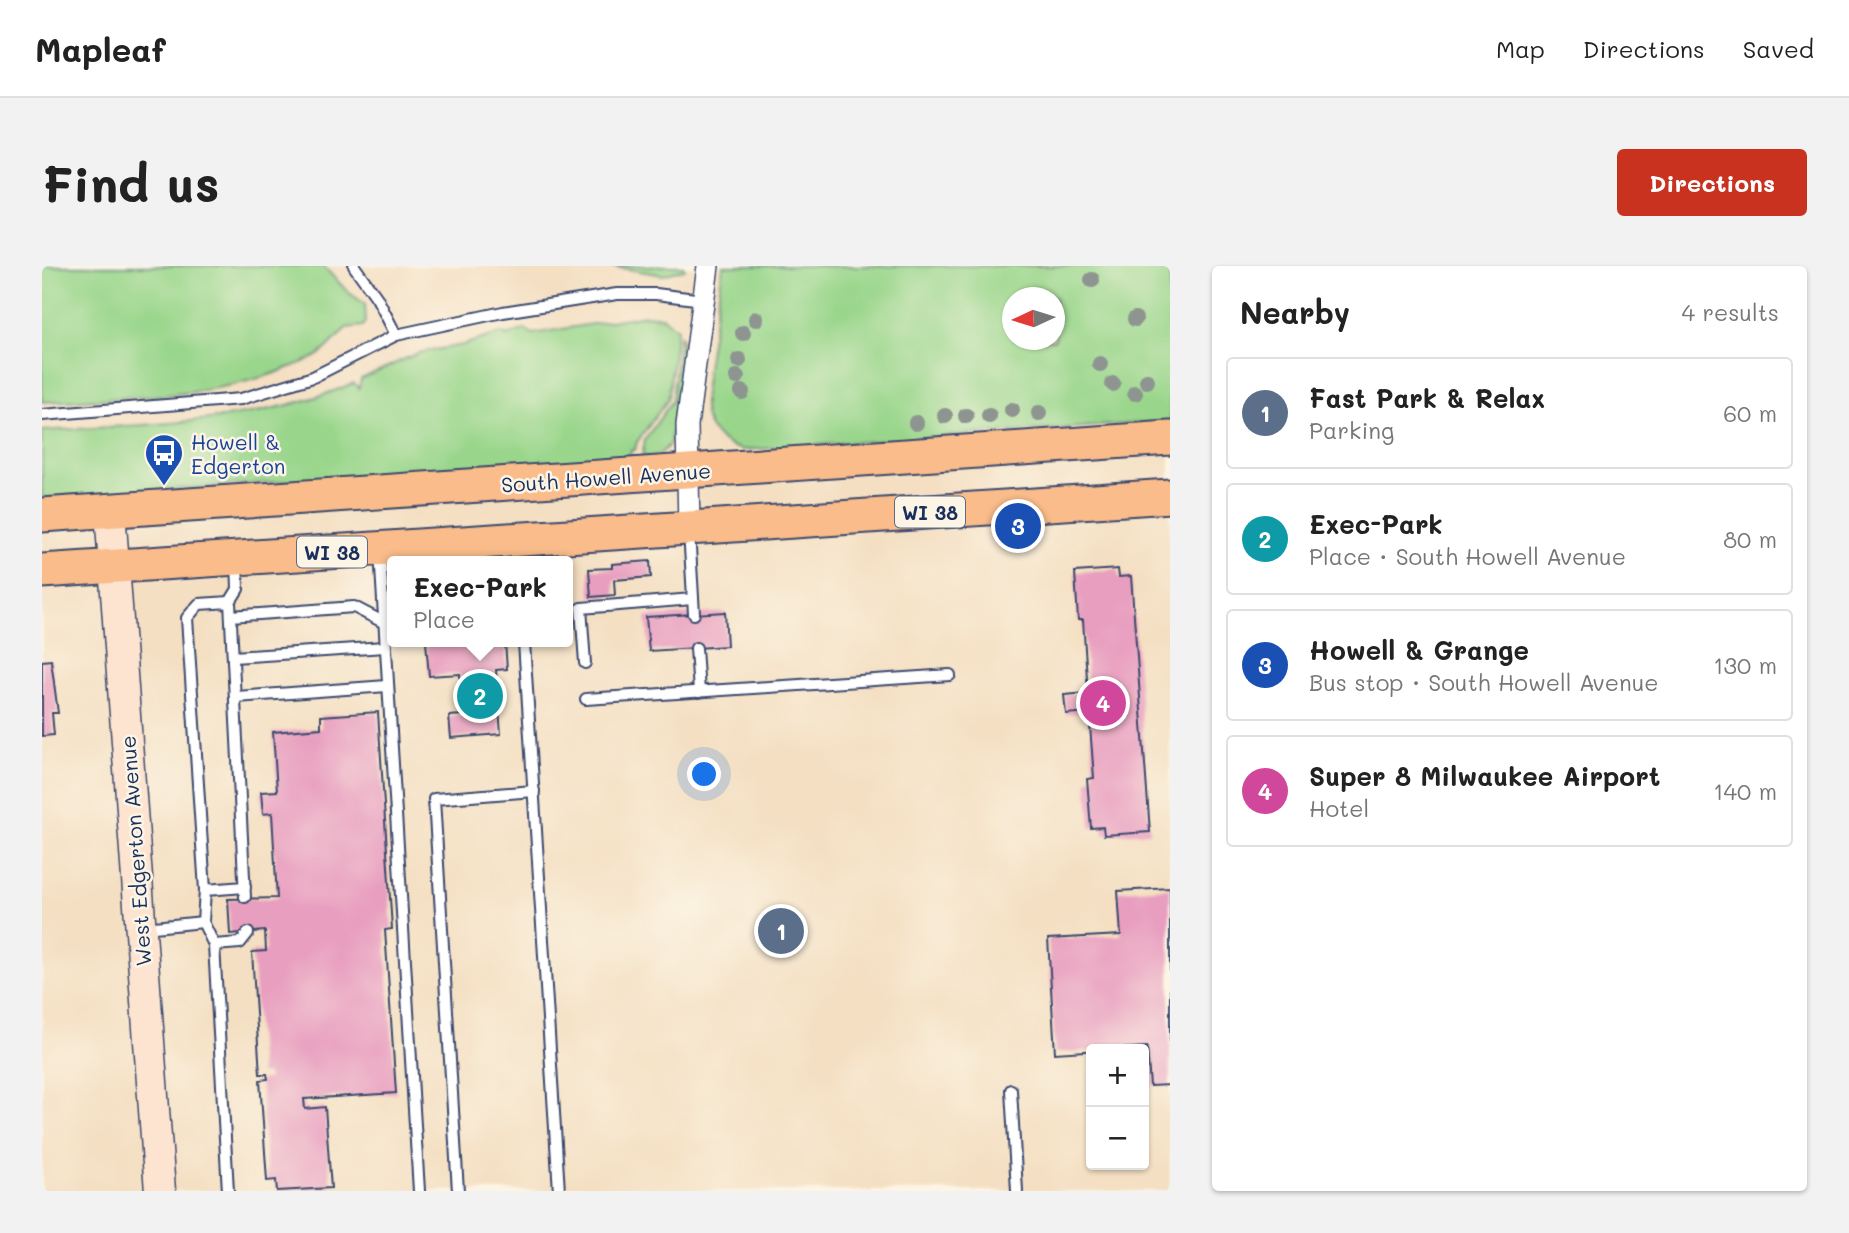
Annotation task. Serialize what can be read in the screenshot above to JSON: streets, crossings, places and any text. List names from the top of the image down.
{
  "streets": {
    "main road": ["South Howell Avenue", "WI 38"],
    "street": ["West Edgerton Avenue"]
  },
  "crossings": [
    ["South Howell Avenue", "West Edgerton Avenue"],
    ["WI 38", "West Edgerton Avenue"]
  ],
  "places": {
    "bus stop": ["Howell & Edgerton"]
  },
  "north": "left",
  "page": {
    "header": "Mapleaf",
    "nav": ["Map", "Directions", "Saved"],
    "buttons": "Directions",
    "title": "Find us",
    "heading": ["Nearby", "4 results"],
    "list": [
      {
        "mark": "1",
        "name": "Fast Park & Relax",
        "note": "Parking",
        "value": "60 m"
      },
      {
        "mark": "2",
        "name": "Exec-Park",
        "note": "Place · South Howell Avenue",
        "value": "80 m"
      },
      {
        "mark": "3",
        "name": "Howell & Grange",
        "note": "Bus stop · South Howell Avenue",
        "value": "130 m"
      },
      {
        "mark": "4",
        "name": "Super 8 Milwaukee Airport",
        "note": "Hotel",
        "value": "140 m"
      }
    ],
    "pins": [
      "3",
      "2",
      "4",
      "1"
    ],
    "popup": ["Exec-Park", "Place"],
    "map_buttons": ["+", "−"]
  }
}
